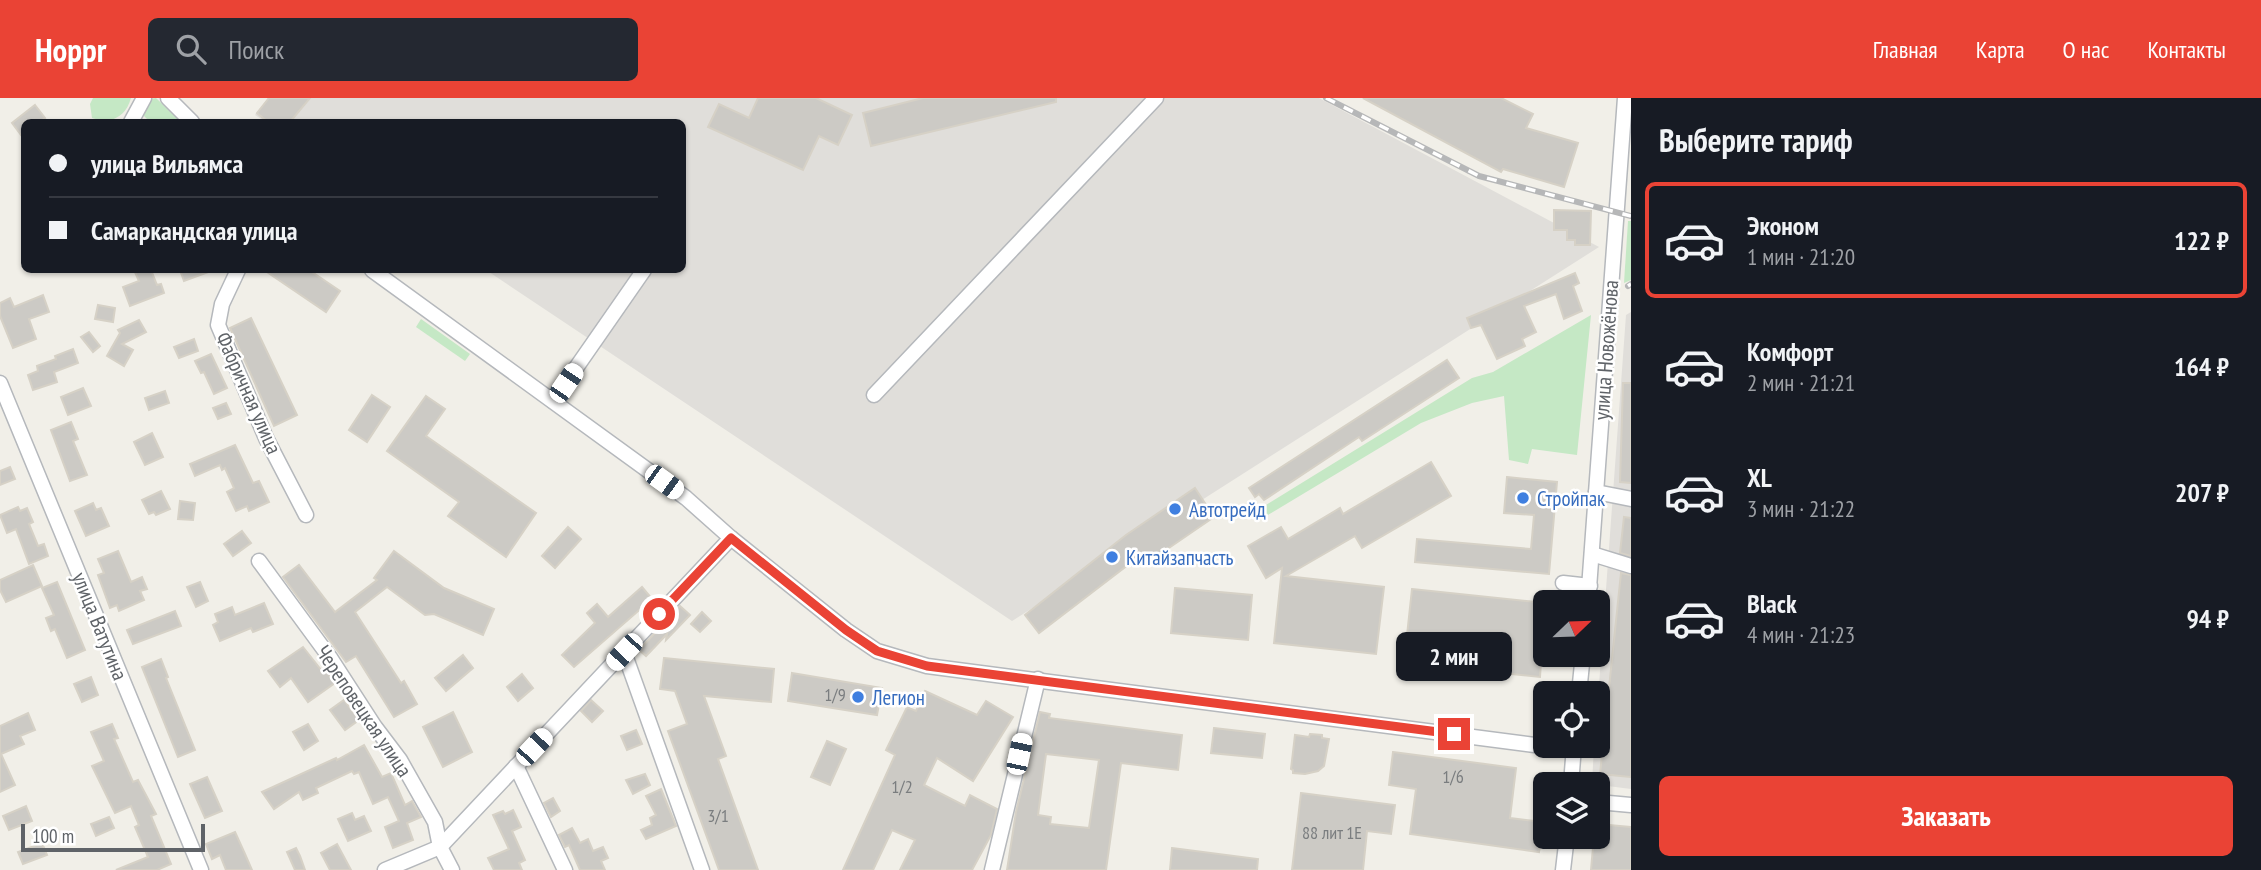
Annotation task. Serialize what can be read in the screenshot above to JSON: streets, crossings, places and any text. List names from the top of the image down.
{
  "streets": {
    "street": [
      "улица Новожёнова",
      "Фабричная улица",
      "улица Ватутина",
      "Череповецкая улица"
    ]
  },
  "places": [
    "Стройпак",
    "Автотрейд",
    "Китайзапчасть",
    "Легион"
  ],
  "house_numbers": [
    "1/9",
    "1/6",
    "1/2",
    "3/1",
    "88 лит 1Е"
  ],
  "scale_bar": "100 m",
  "north": "top right",
  "page": {
    "header": "Hoppr",
    "search": "Поиск",
    "nav": [
      "Главная",
      "Карта",
      "О нас",
      "Контакты"
    ],
    "heading": "Выберите тариф",
    "banner": ["улица Вильямса", "Самаркандская улица"],
    "list": [
      {
        "name": "Эконом",
        "note": "1 мин · 21:20",
        "value": "122 ₽"
      },
      {
        "name": "Комфорт",
        "note": "2 мин · 21:21",
        "value": "164 ₽"
      },
      {
        "name": "XL",
        "note": "3 мин · 21:22",
        "value": "207 ₽"
      },
      {
        "name": "Black",
        "note": "4 мин · 21:23",
        "value": "94 ₽"
      }
    ],
    "bubble": "2 мин",
    "buttons": "Заказать",
    "scale": "100 m"
  }
}
